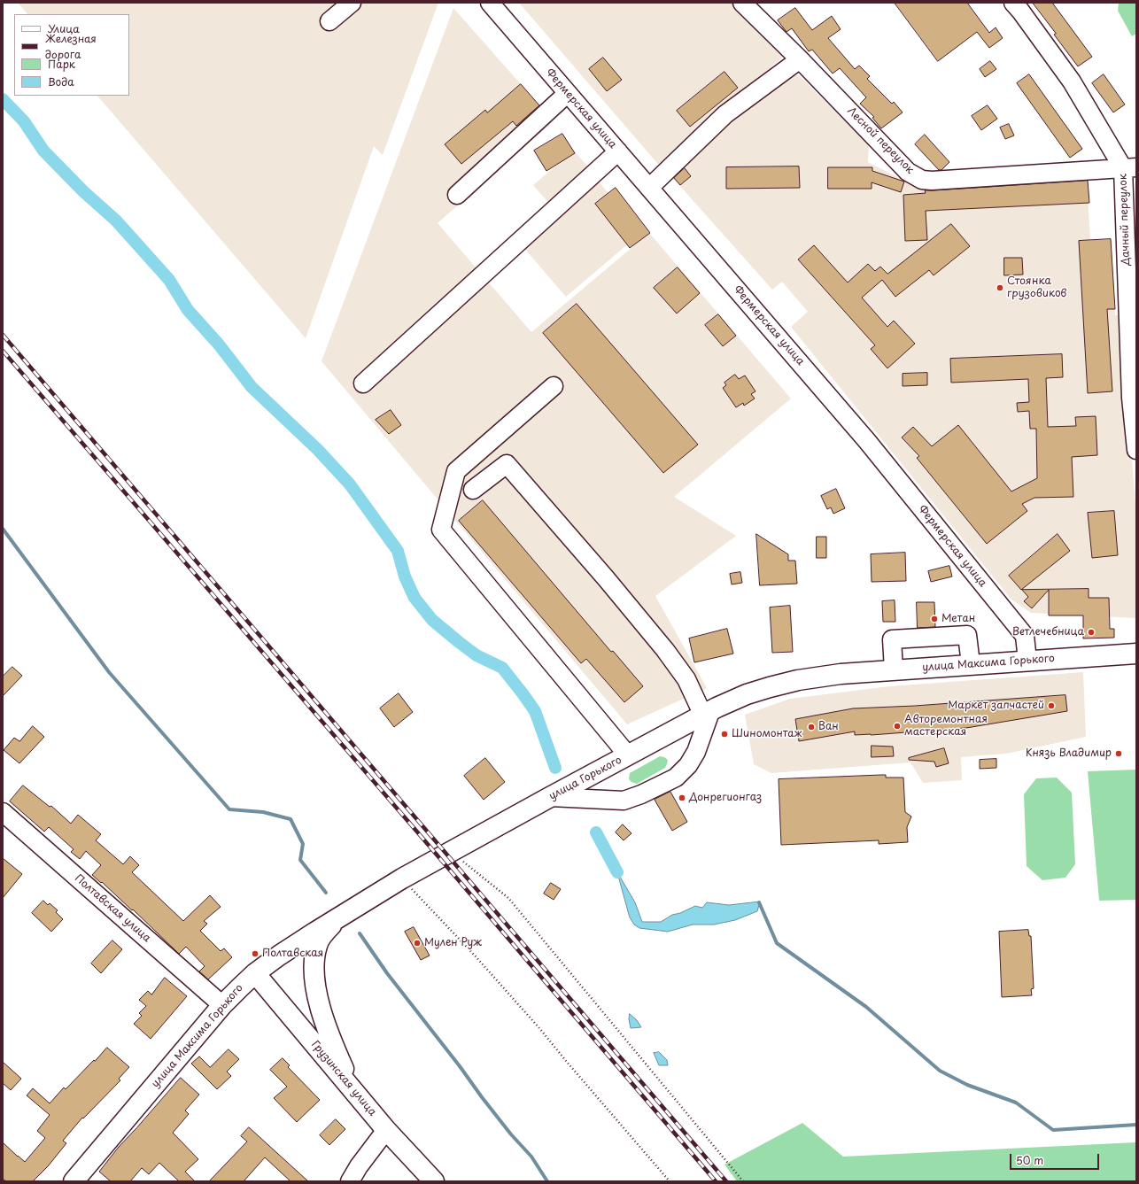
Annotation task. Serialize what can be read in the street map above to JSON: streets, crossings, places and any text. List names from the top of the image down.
{
  "streets": {
    "main road": ["улица Максима Горького", "улица Горького", "Грузинская улица"],
    "street": [
      "Фермерская улица",
      "Лесной переулок",
      "Дачный переулок",
      "Полтавская улица"
    ]
  },
  "crossings": [
    ["Фермерская улица", "улица Максима Горького"],
    ["Лесной переулок", "Дачный переулок"],
    ["улица Максима Горького", "улица Горького"],
    ["улица Максима Горького", "Полтавская улица"],
    ["улица Максима Горького", "Грузинская улица"]
  ],
  "places": [
    "Стоянка грузовиков",
    "Метан",
    "Ветлечебница",
    "Маркет запчастей",
    "Авторемонтная мастерская",
    "Ван",
    "Шиномонтаж",
    "Князь Владимир",
    "Донрегионгаз",
    "Мулен Руж",
    "Полтавская"
  ],
  "legend": [
    "Улица",
    "Железная дорога",
    "Парк",
    "Вода"
  ],
  "scale_bar": "50 m"
}
